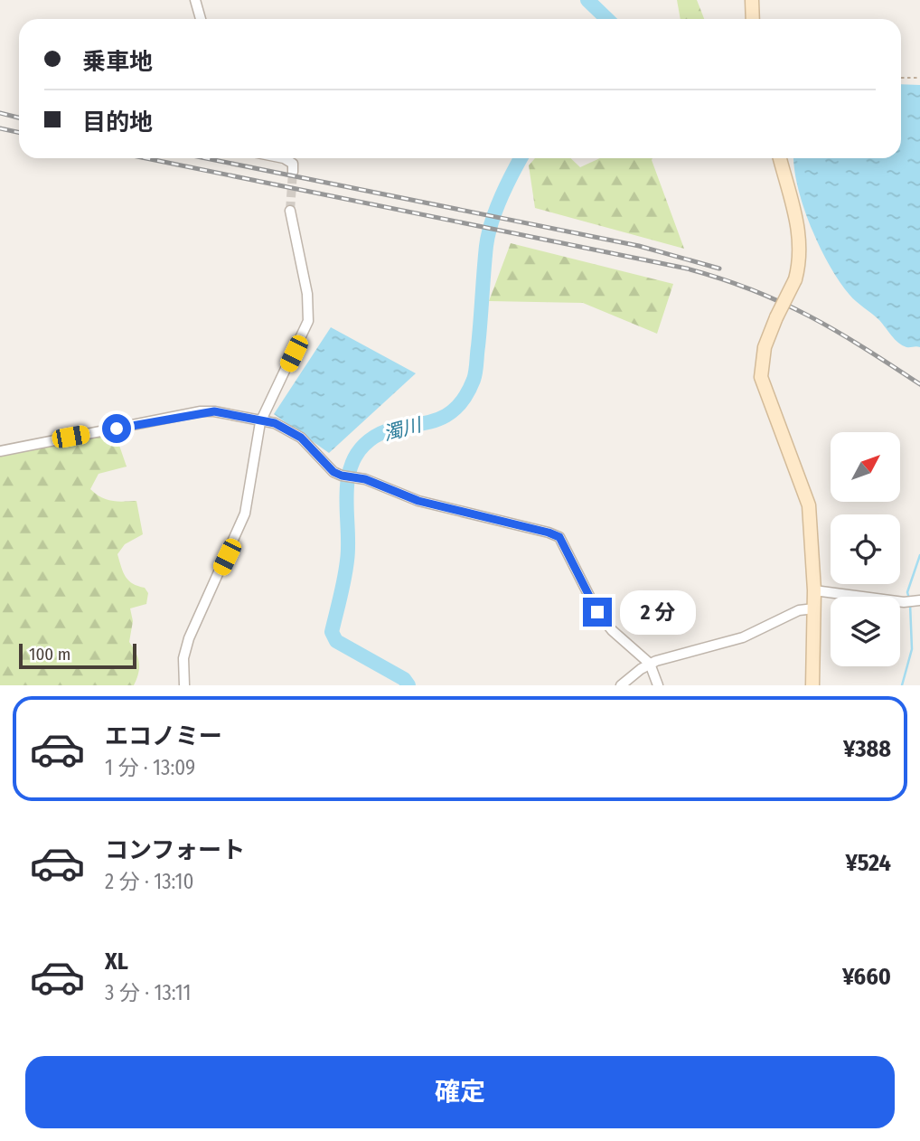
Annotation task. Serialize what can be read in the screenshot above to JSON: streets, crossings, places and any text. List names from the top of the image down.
{
  "water": ["濁川"],
  "scale_bar": "100 m",
  "north": "top right",
  "page": {
    "banner": ["乗車地", "目的地"],
    "bubble": "2 分",
    "scale": "100 m",
    "list": [
      {
        "name": "エコノミー",
        "note": "1 分 · 13:09",
        "value": "¥388"
      },
      {
        "name": "コンフォート",
        "note": "2 分 · 13:10",
        "value": "¥524"
      },
      {
        "name": "XL",
        "note": "3 分 · 13:11",
        "value": "¥660"
      }
    ],
    "buttons": "確定"
  }
}
